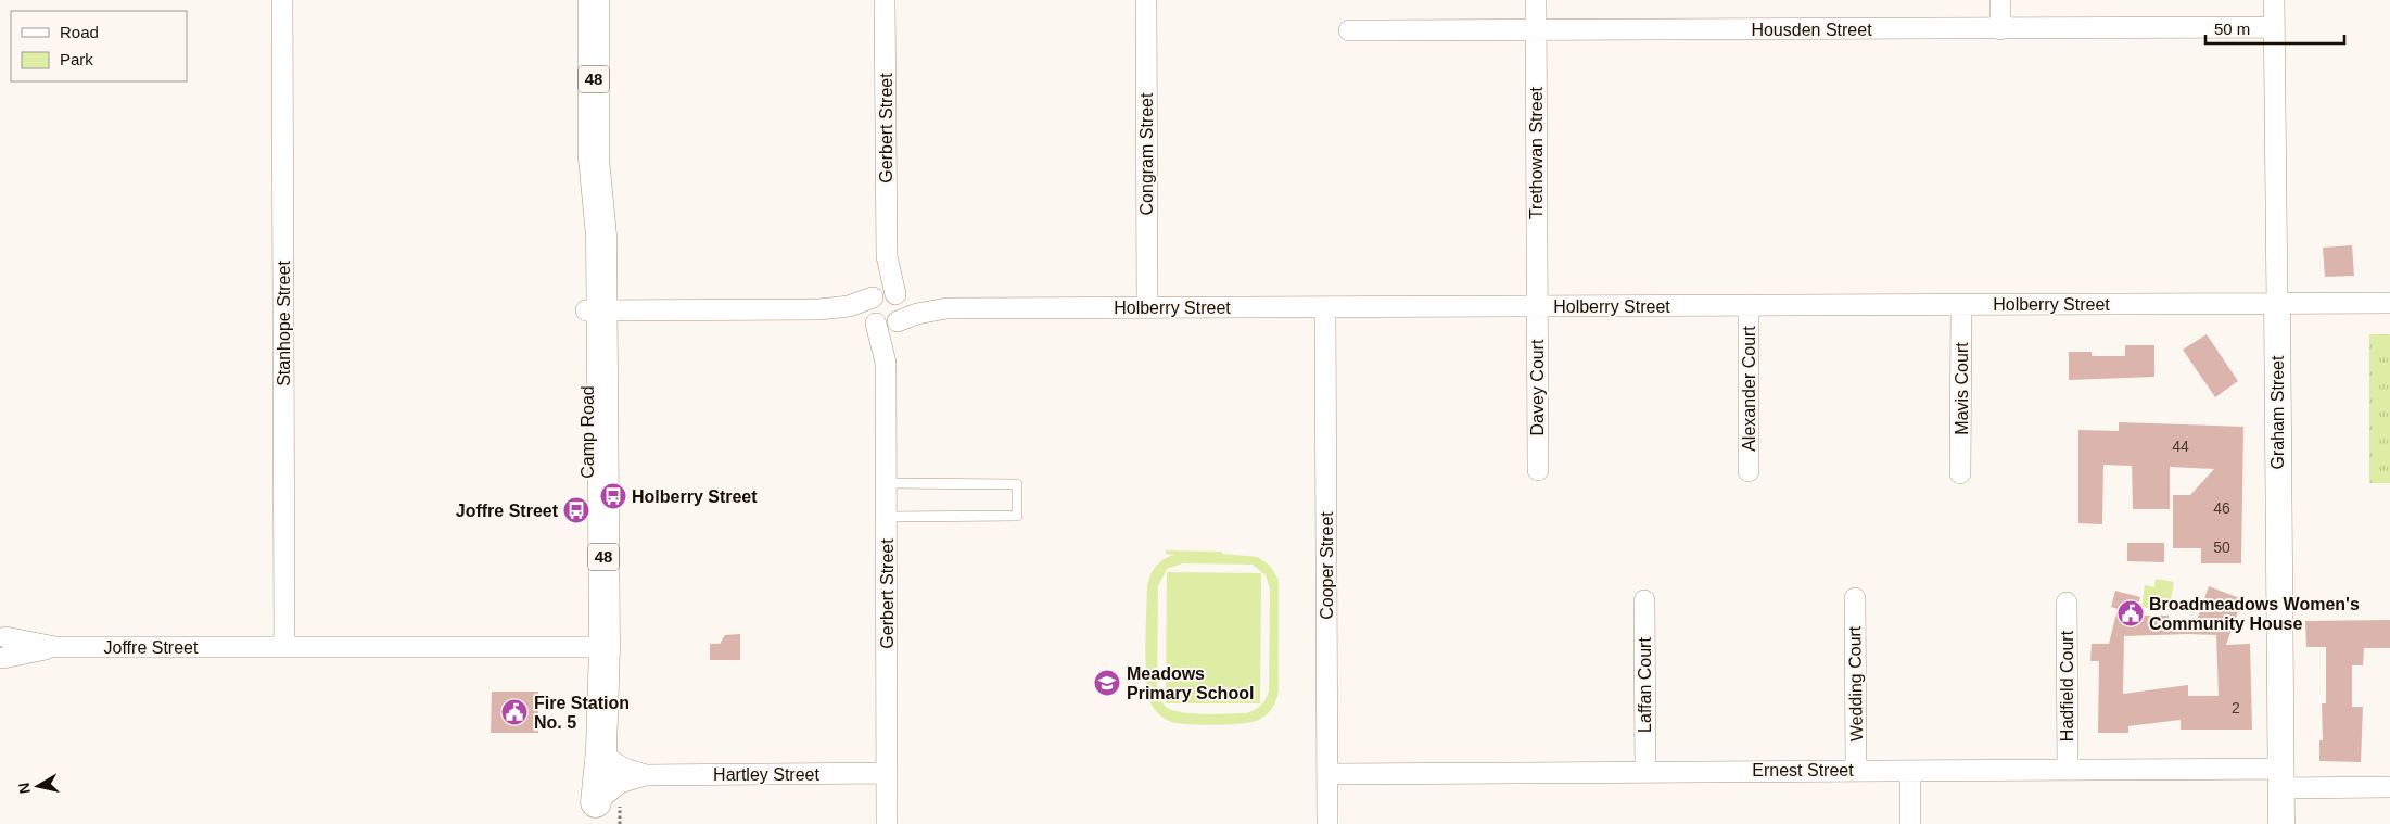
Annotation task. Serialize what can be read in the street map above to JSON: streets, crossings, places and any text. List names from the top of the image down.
{
  "streets": {
    "main road": ["48", "Camp Road"],
    "street": [
      "Housden Street",
      "Gerbert Street",
      "Trethowan Street",
      "Congram Street",
      "Holberry Street",
      "Stanhope Street",
      "Davey Court",
      "Alexander Court",
      "Mavis Court",
      "Graham Street",
      "Cooper Street",
      "Joffre Street",
      "Wedding Court",
      "Laffan Court",
      "Hadfield Court",
      "Ernest Street",
      "Hartley Street"
    ]
  },
  "crossings": [
    ["Housden Street", "Trethowan Street"],
    ["Housden Street", "Graham Street"],
    ["Gerbert Street", "Holberry Street"],
    ["Gerbert Street", "Hartley Street"],
    ["Trethowan Street", "Holberry Street"],
    ["Trethowan Street", "Davey Court"],
    ["Congram Street", "Holberry Street"],
    ["Holberry Street", "Davey Court"],
    ["Holberry Street", "Alexander Court"],
    ["Holberry Street", "Mavis Court"],
    ["Holberry Street", "Graham Street"],
    ["Holberry Street", "Cooper Street"],
    ["Stanhope Street", "Joffre Street"],
    ["Graham Street", "Ernest Street"],
    ["Camp Road", "Joffre Street"],
    ["Camp Road", "Hartley Street"],
    ["Cooper Street", "Ernest Street"],
    ["Wedding Court", "Ernest Street"],
    ["Laffan Court", "Ernest Street"],
    ["Hadfield Court", "Ernest Street"]
  ],
  "places": {
    "bus stop": ["Holberry Street", "Joffre Street"],
    "public building": ["Broadmeadows Women's Community House", "Fire Station No. 5"],
    "school or university": ["Meadows Primary School"]
  },
  "house_numbers": [
    "44",
    "46",
    "50",
    "2"
  ],
  "legend": ["Road", "Park"],
  "scale_bar": "50 m",
  "north": "left"
}
